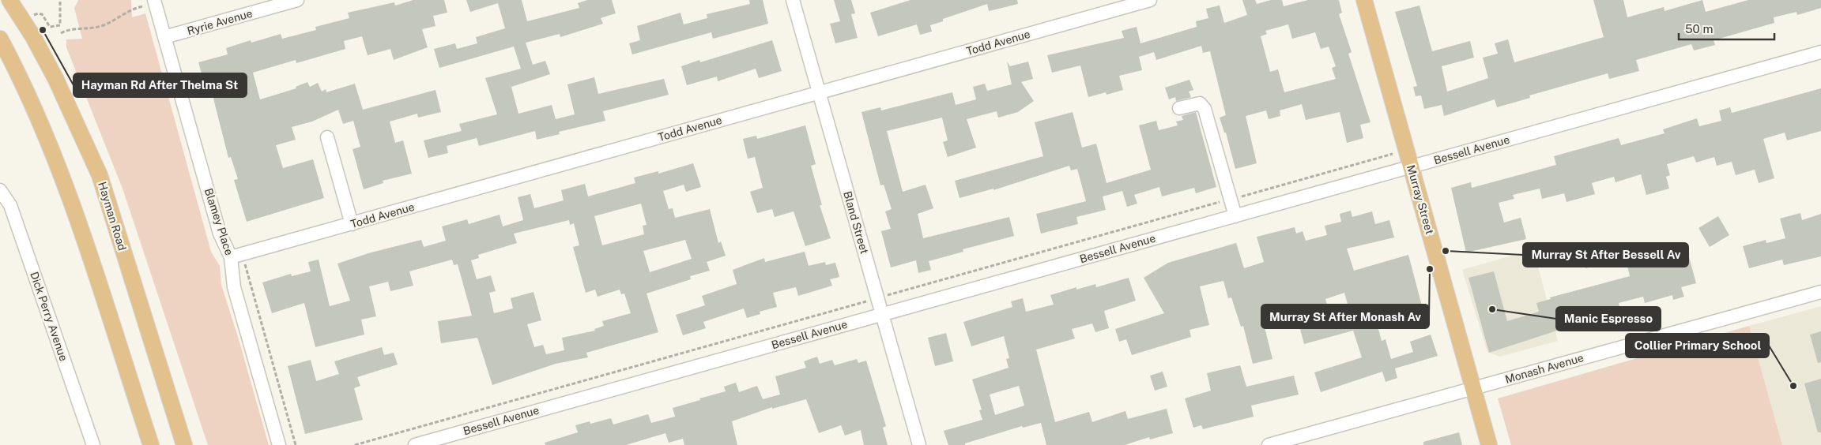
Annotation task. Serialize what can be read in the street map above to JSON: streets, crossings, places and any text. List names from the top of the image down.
{
  "streets": {
    "main road": ["Murray Street", "Hayman Road"],
    "street": [
      "Ryrie Avenue",
      "Todd Avenue",
      "Bessell Avenue",
      "Blamey Place",
      "Bland Street",
      "Dick Perry Avenue",
      "Monash Avenue"
    ]
  },
  "crossings": [
    ["Ryrie Avenue", "Blamey Place"],
    ["Todd Avenue", "Blamey Place"],
    ["Todd Avenue", "Bland Street"],
    ["Bessell Avenue", "Murray Street"],
    ["Bessell Avenue", "Bland Street"],
    ["Murray Street", "Monash Avenue"]
  ],
  "places": [
    "Hayman Rd After Thelma St",
    "Murray St After Bessell Av",
    "Murray St After Monash Av",
    "Manic Espresso",
    "Collier Primary School"
  ],
  "scale_bar": "50 m"
}
